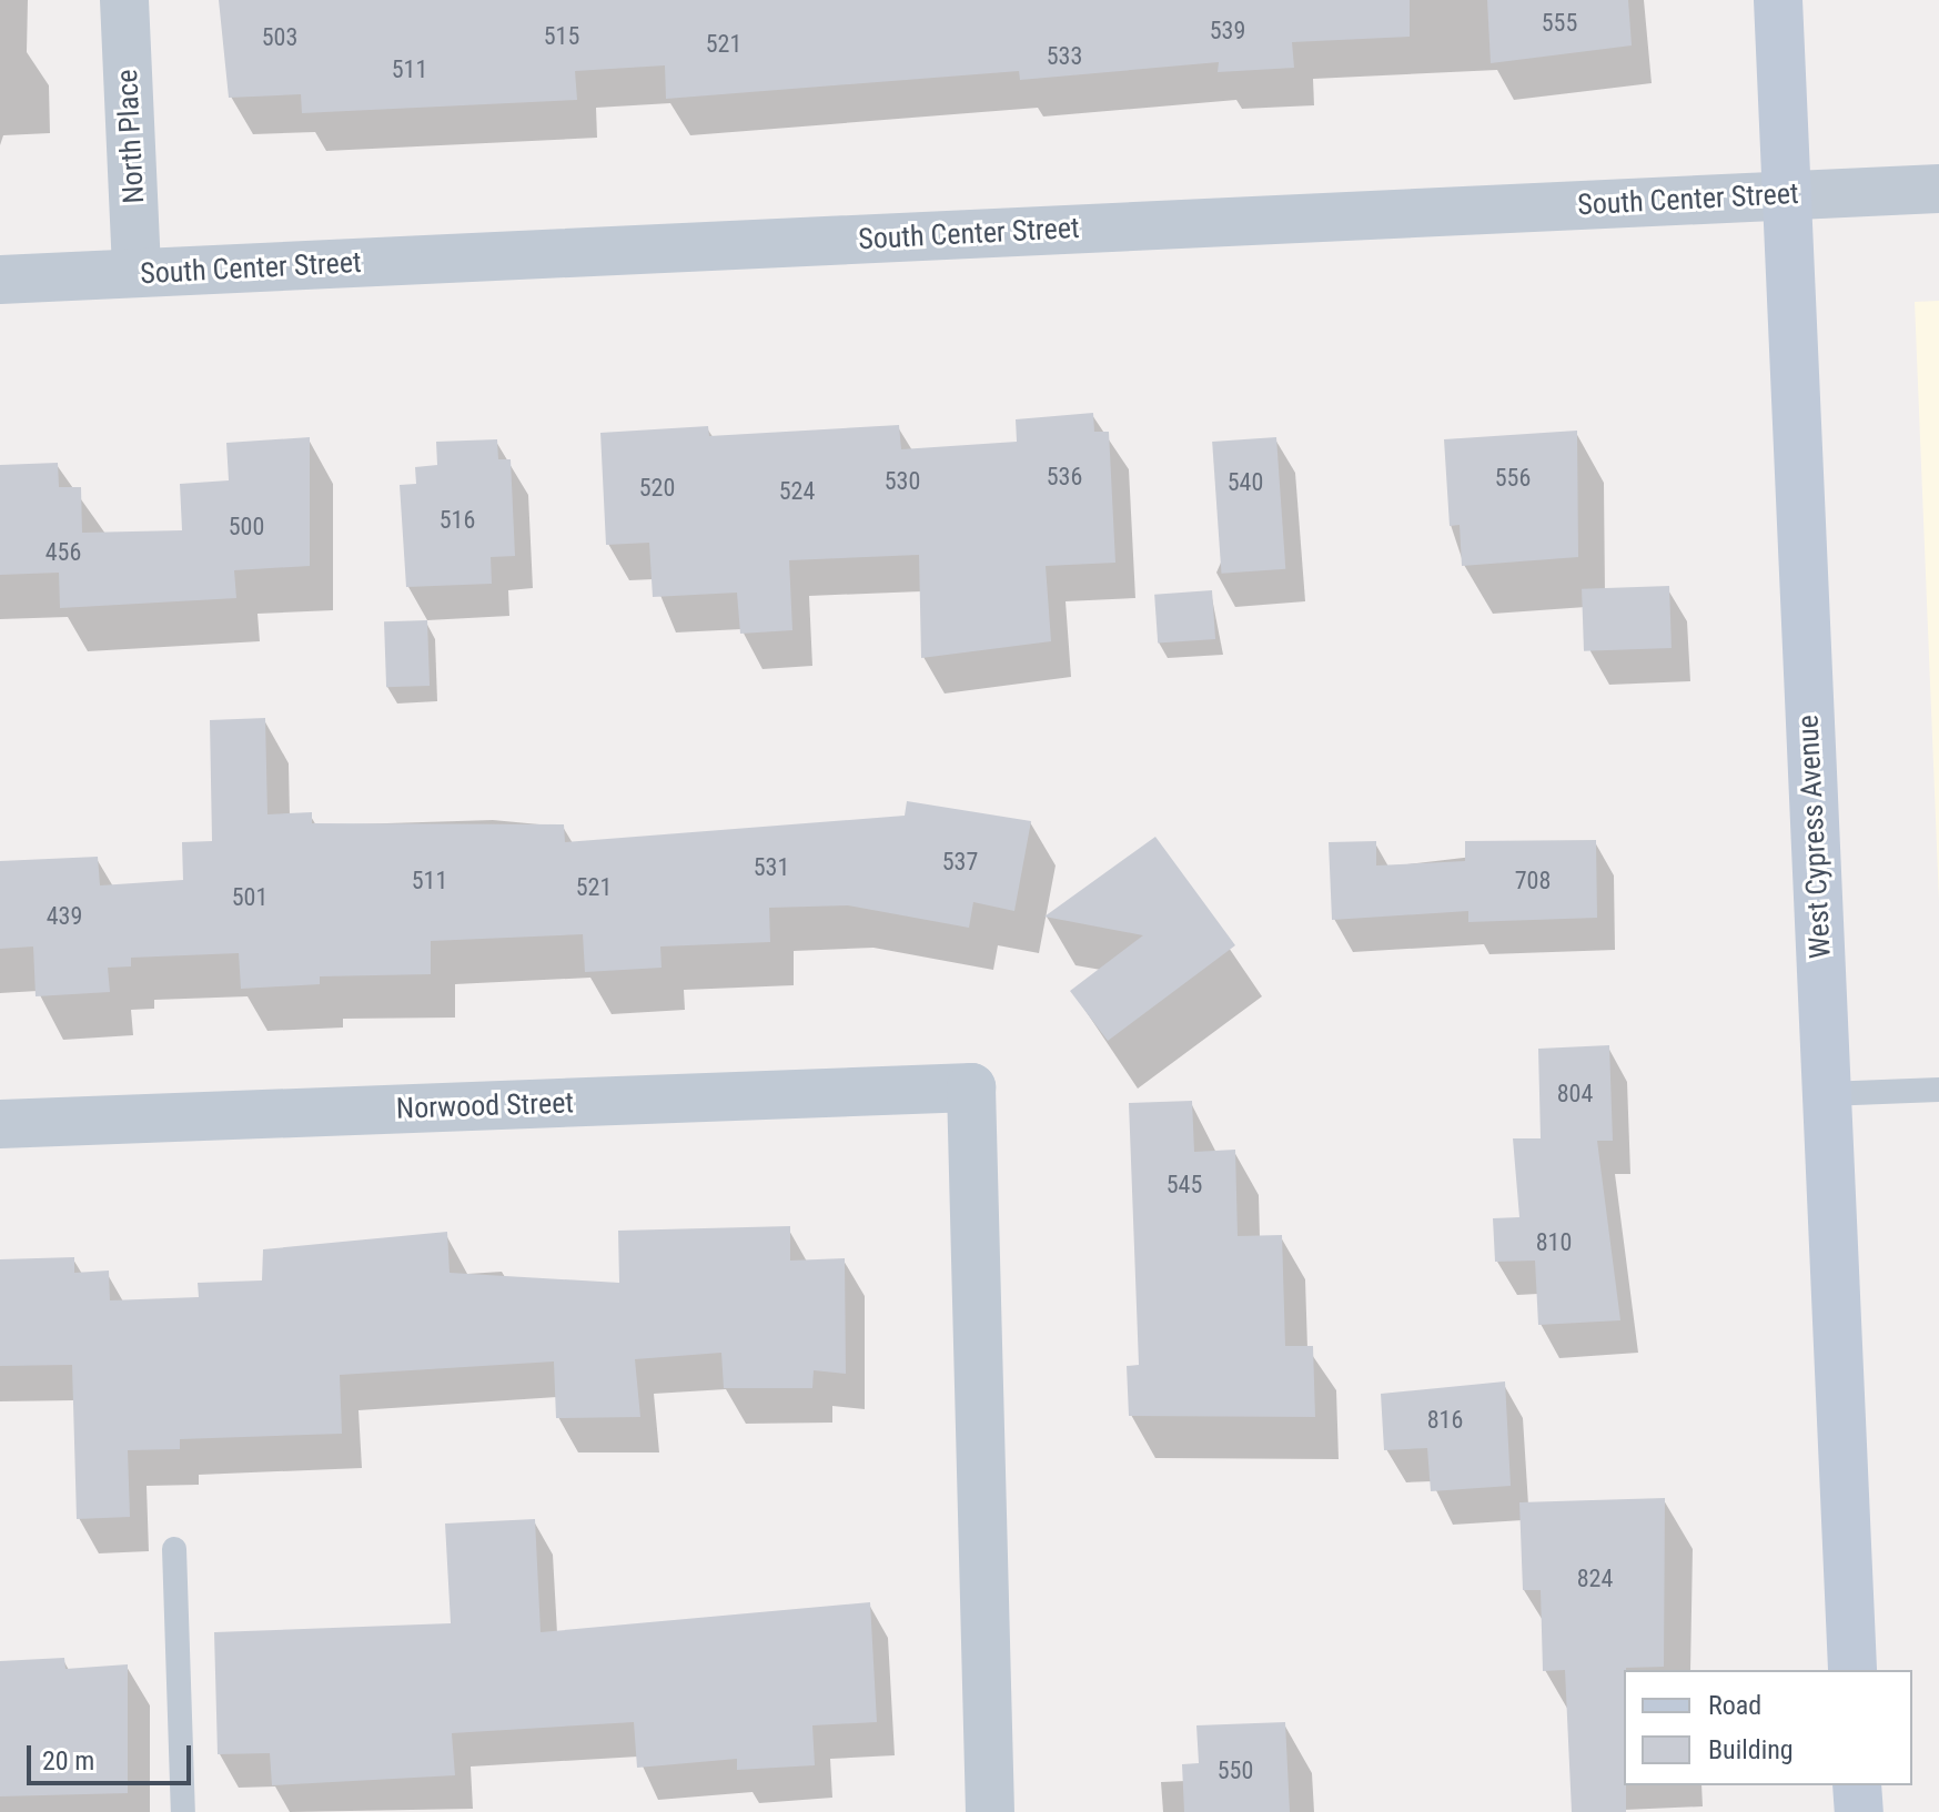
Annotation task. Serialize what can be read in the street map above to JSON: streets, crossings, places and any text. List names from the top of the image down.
{
  "streets": {
    "main road": ["West Cypress Avenue"],
    "street": ["North Place", "South Center Street", "Norwood Street"]
  },
  "crossings": [
    ["North Place", "South Center Street"],
    ["South Center Street", "West Cypress Avenue"]
  ],
  "house_numbers": [
    "555",
    "539",
    "515",
    "503",
    "521",
    "533",
    "511",
    "536",
    "556",
    "530",
    "540",
    "520",
    "524",
    "516",
    "500",
    "456",
    "537",
    "531",
    "511",
    "708",
    "521",
    "501",
    "439",
    "804",
    "545",
    "810",
    "816",
    "824",
    "550"
  ],
  "legend": ["Road", "Building"],
  "scale_bar": "20 m"
}
